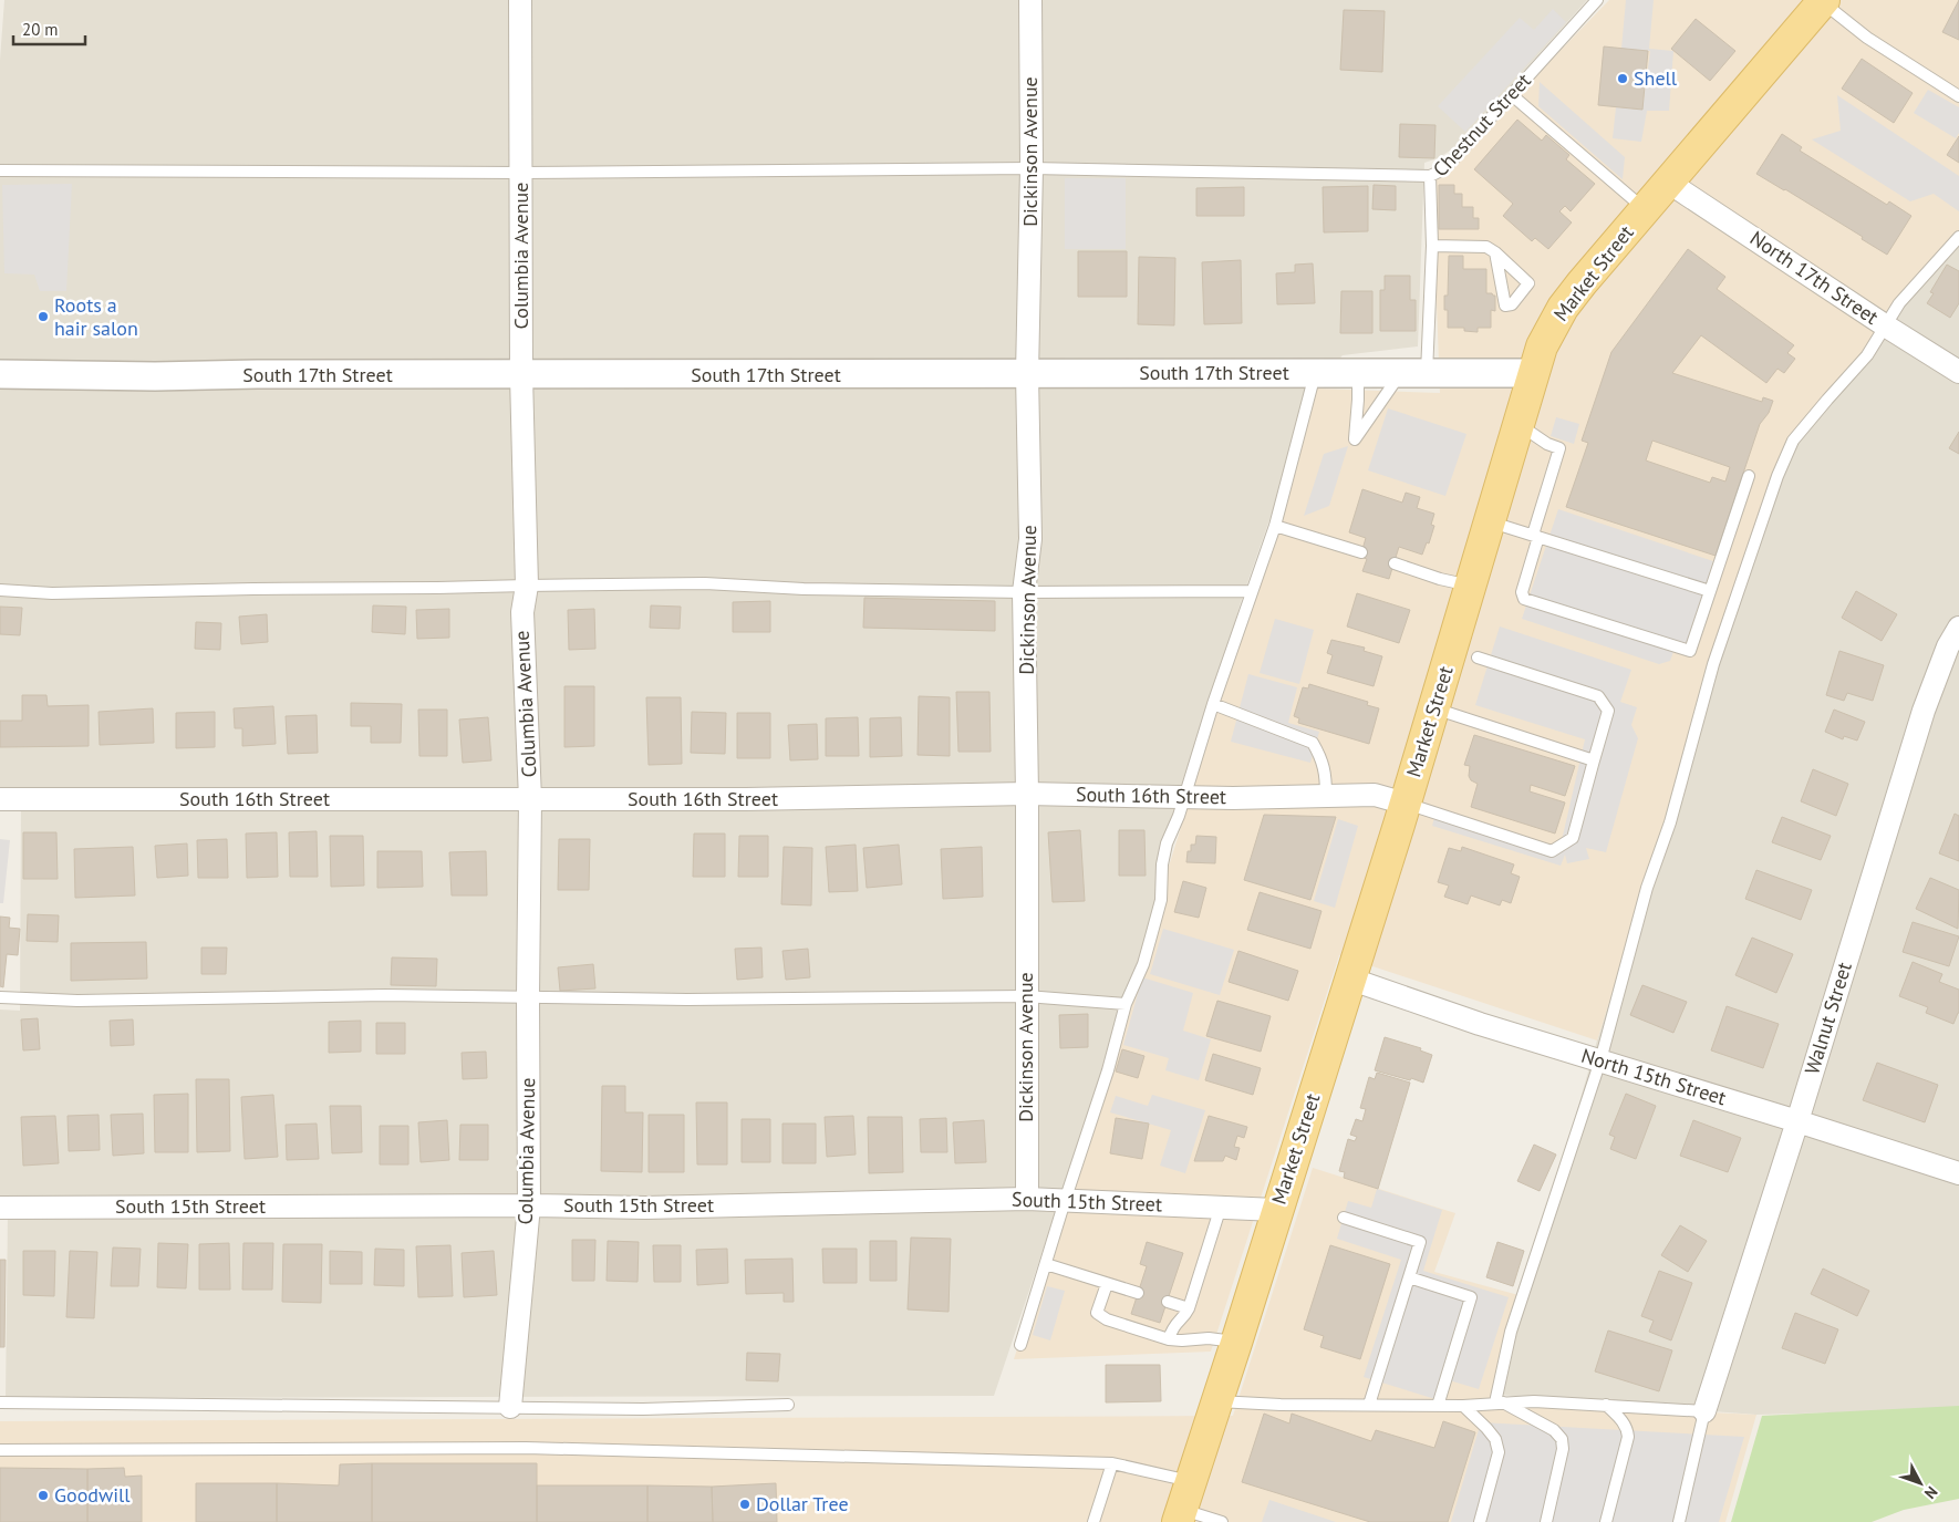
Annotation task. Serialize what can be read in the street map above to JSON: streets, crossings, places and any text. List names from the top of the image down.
{
  "streets": {
    "main road": ["Market Street"],
    "street": [
      "Dickinson Avenue",
      "Columbia Avenue",
      "North 17th Street",
      "South 17th Street",
      "South 16th Street",
      "Walnut Street",
      "North 15th Street",
      "South 15th Street"
    ],
    "lane": ["Chestnut Street"]
  },
  "crossings": [
    ["Chestnut Street", "South 17th Street"],
    ["Dickinson Avenue", "South 17th Street"],
    ["Dickinson Avenue", "South 16th Street"],
    ["Dickinson Avenue", "South 15th Street"],
    ["Columbia Avenue", "South 17th Street"],
    ["Columbia Avenue", "South 16th Street"],
    ["Columbia Avenue", "South 15th Street"],
    ["Market Street", "North 17th Street"],
    ["Market Street", "South 17th Street"],
    ["Market Street", "South 16th Street"],
    ["Market Street", "North 15th Street"],
    ["Market Street", "South 15th Street"],
    ["Walnut Street", "North 15th Street"]
  ],
  "places": [
    "Shell",
    "Roots a hair salon",
    "Goodwill",
    "Dollar Tree"
  ],
  "scale_bar": "20 m",
  "north": "bottom right"
}
